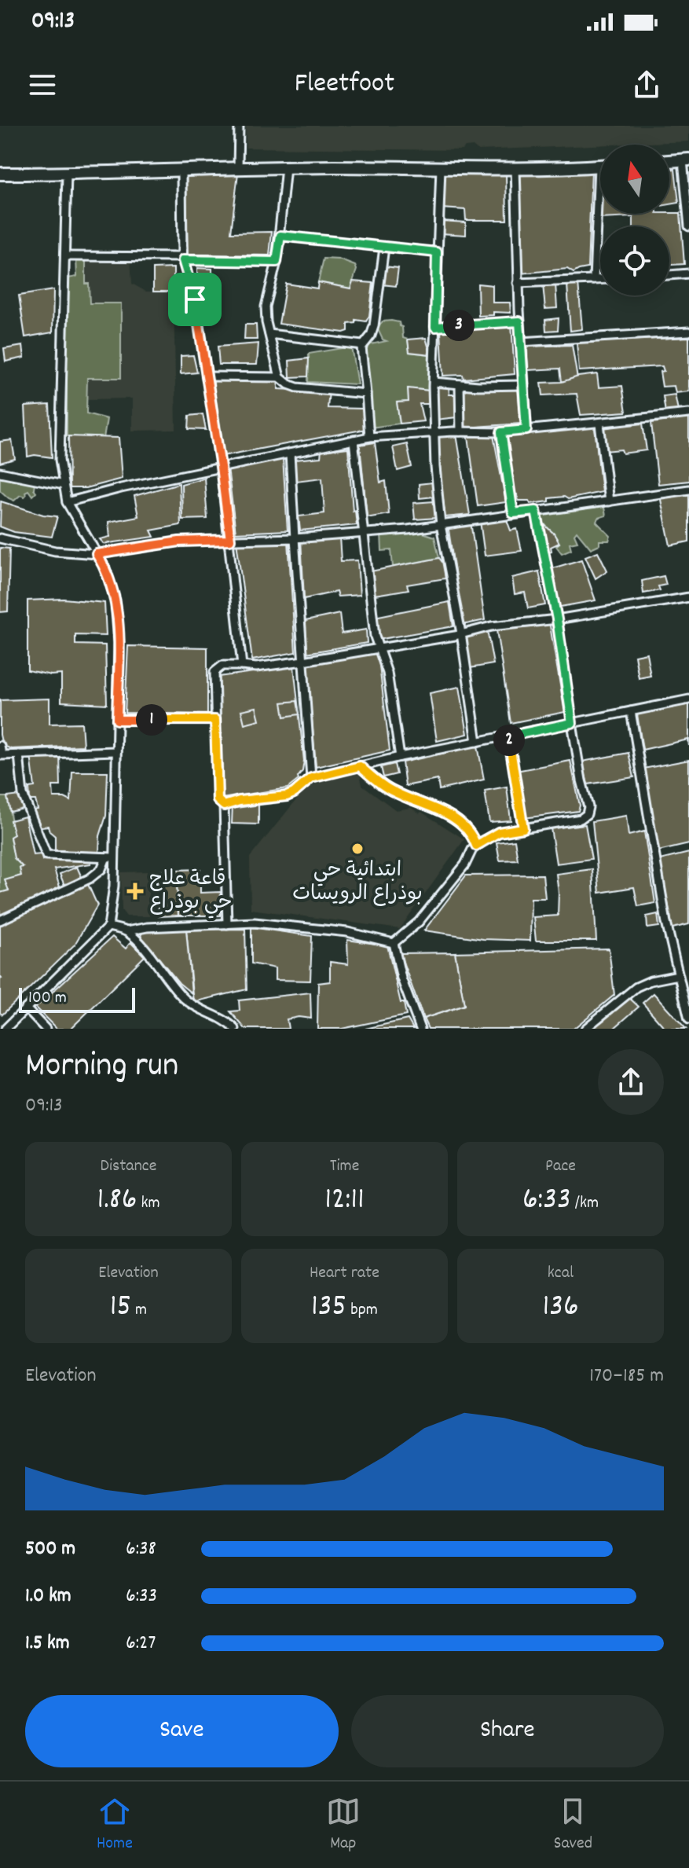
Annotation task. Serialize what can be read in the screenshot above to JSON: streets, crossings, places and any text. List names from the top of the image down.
{
  "places": {
    "other": ["ابتدائية حي بوذراع الرويسات"],
    "health": ["قاعة علاج حي بوذراع"]
  },
  "scale_bar": "100 m",
  "north": "top",
  "page": {
    "status": "09:13",
    "header": "Fleetfoot",
    "pins": ["3", "1", "2"],
    "scale": "100 m",
    "heading": ["Morning run", "09:13"],
    "stats": [
      ["Distance", "1.86 km"],
      ["Time", "12:11"],
      ["Pace", "6:33 /km"],
      ["Elevation", "15 m"],
      ["Heart rate", "135 bpm"],
      ["kcal", "136"]
    ],
    "chart": ["Elevation", "170–185 m"],
    "list": [
      {
        "name": "500 m",
        "note": "6:38"
      },
      {
        "name": "1.0 km",
        "note": "6:33"
      },
      {
        "name": "1.5 km",
        "note": "6:27"
      }
    ],
    "buttons": ["Save", "Share"],
    "tabs": ["Home", "Map", "Saved"]
  }
}
